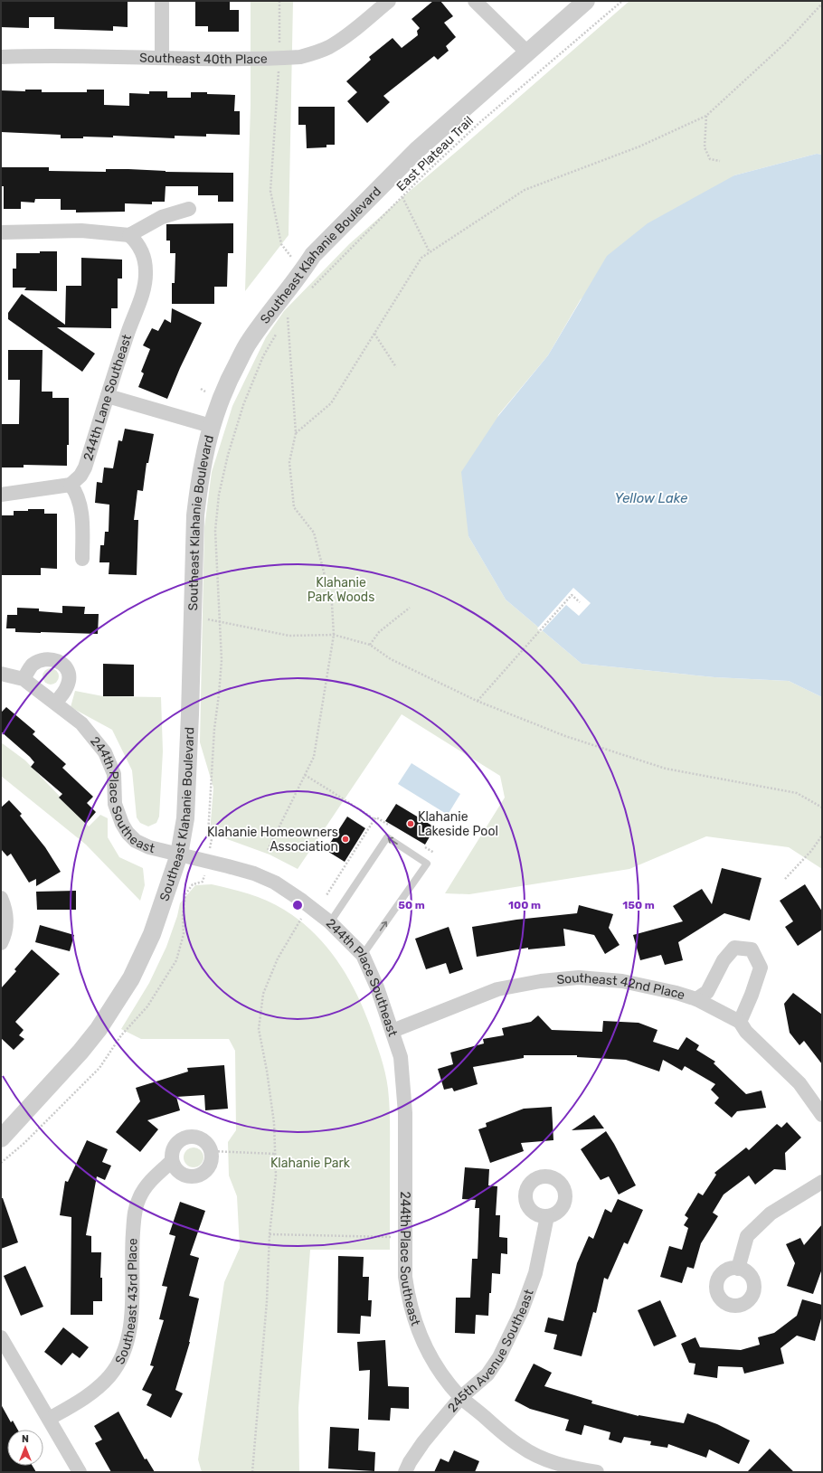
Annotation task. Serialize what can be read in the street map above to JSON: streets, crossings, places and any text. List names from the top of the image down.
{
  "streets": {
    "street": [
      "Southeast 40th Place",
      "Southeast Klahanie Boulevard",
      "244th Lane Southeast",
      "244th Place Southeast",
      "Southeast 42nd Place",
      "Southeast 43rd Place",
      "245th Avenue Southeast"
    ],
    "path": ["East Plateau Trail"]
  },
  "crossings": [
    ["Southeast Klahanie Boulevard", "244th Place Southeast"],
    ["244th Place Southeast", "Southeast 42nd Place"],
    ["244th Place Southeast", "245th Avenue Southeast"]
  ],
  "water": ["Yellow Lake"],
  "parks": ["Klahanie Park Woods", "Klahanie Park"],
  "places": ["Klahanie Lakeside Pool", "Klahanie Homeowners Association"],
  "north": "top",
  "rings": ["50 m", "100 m", "150 m"]
}
